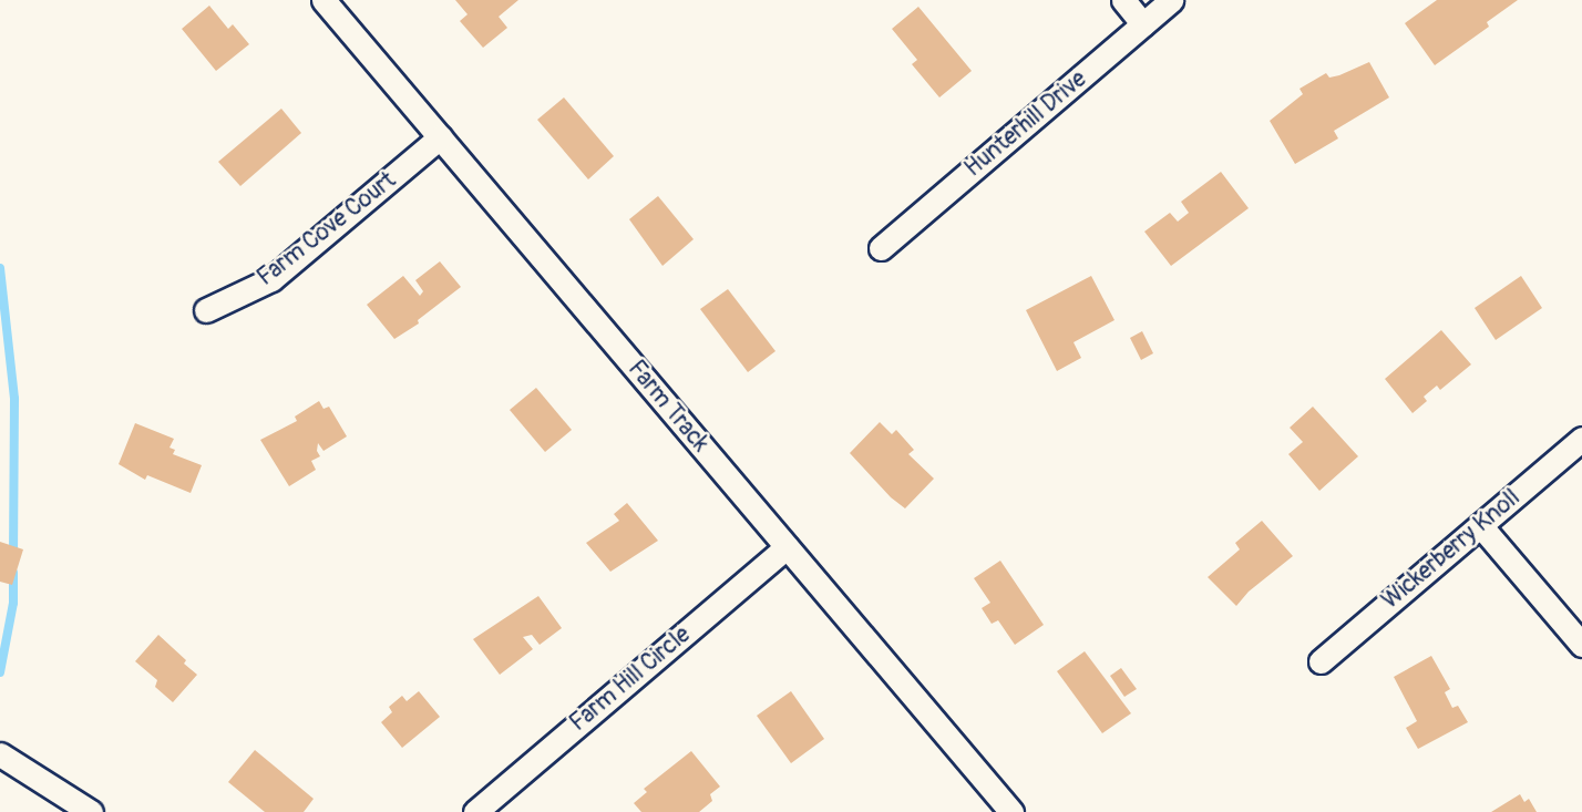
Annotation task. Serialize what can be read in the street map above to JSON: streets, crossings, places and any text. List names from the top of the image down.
{
  "streets": {
    "street": [
      "Hunterhill Drive",
      "Farm Cove Court",
      "Farm Track",
      "Wickerberry Knoll",
      "Farm Hill Circle"
    ]
  },
  "crossings": [
    ["Farm Cove Court", "Farm Track"],
    ["Farm Track", "Farm Hill Circle"]
  ]
}
